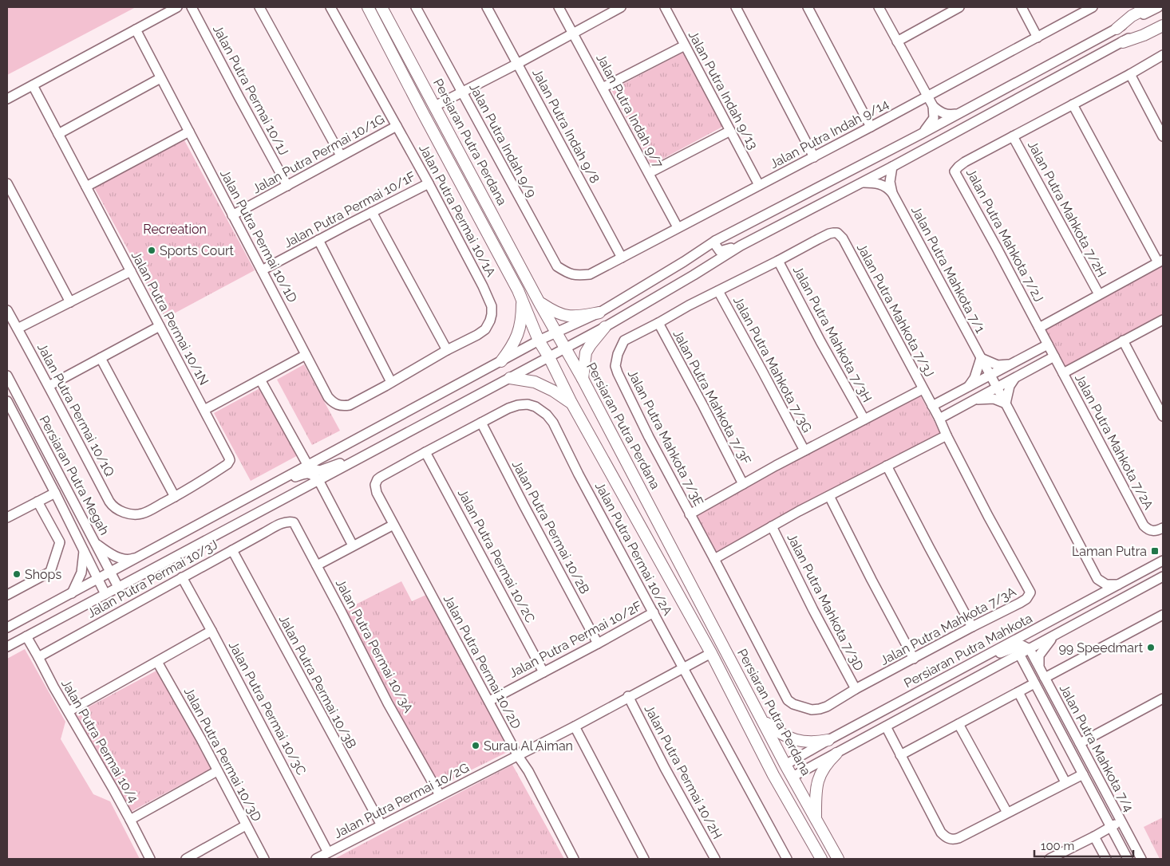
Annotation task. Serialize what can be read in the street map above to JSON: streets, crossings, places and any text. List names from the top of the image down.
{
  "streets": {
    "main road": ["Persiaran Putra Perdana"],
    "street": [
      "Jalan Putra Permai 10/1J",
      "Jalan Putra Indah 9/13",
      "Jalan Putra Indah 9/7",
      "Jalan Putra Indah 9/8",
      "Jalan Putra Indah 9/14",
      "Jalan Putra Indah 9/9",
      "Jalan Putra Permai 10/1G",
      "Jalan Putra Mahkota 7/2H",
      "Jalan Putra Permai 10/1F",
      "Jalan Putra Permai 10/1A",
      "Jalan Putra Mahkota 7/2J",
      "Jalan Putra Permai 10/1D",
      "Jalan Putra Mahkota 7/1",
      "Jalan Putra Mahkota 7/3J",
      "Jalan Putra Permai 10/1N",
      "Jalan Putra Mahkota 7/3H",
      "Jalan Putra Mahkota 7/3G",
      "Jalan Putra Mahkota 7/3F",
      "Jalan Putra Permai 10/1Q",
      "Jalan Putra Mahkota 7/3E",
      "Jalan Putra Mahkota 7/2A",
      "Persiaran Putra Megah",
      "Jalan Putra Permai 10/2B",
      "Jalan Putra Permai 10/2A",
      "Jalan Putra Permai 10/2C",
      "Jalan Putra Permai 10/3J",
      "Jalan Putra Mahkota 7/3D",
      "Jalan Putra Mahkota 7/3A",
      "Jalan Putra Permai 10/2F",
      "Jalan Putra Permai 10/3A",
      "Persiaran Putra Mahkota",
      "Jalan Putra Permai 10/2D",
      "Jalan Putra Permai 10/3B",
      "Jalan Putra Permai 10/3C",
      "Jalan Putra Permai 10/4",
      "Jalan Putra Mahkota 7/4",
      "Jalan Putra Permai 10/3D",
      "Jalan Putra Permai 10/2H",
      "Jalan Putra Permai 10/2G"
    ]
  },
  "crossings": [
    ["Jalan Putra Permai 10/1J", "Jalan Putra Permai 10/1G"],
    ["Jalan Putra Indah 9/13", "Jalan Putra Indah 9/14"],
    ["Jalan Putra Indah 9/7", "Jalan Putra Indah 9/14"],
    ["Jalan Putra Indah 9/8", "Jalan Putra Indah 9/14"],
    ["Jalan Putra Indah 9/14", "Jalan Putra Indah 9/9"],
    ["Persiaran Putra Perdana", "Persiaran Putra Mahkota"],
    ["Jalan Putra Permai 10/1G", "Jalan Putra Permai 10/1A"],
    ["Jalan Putra Permai 10/1G", "Jalan Putra Permai 10/1D"],
    ["Jalan Putra Mahkota 7/2H", "Jalan Putra Mahkota 7/2J"],
    ["Jalan Putra Permai 10/1F", "Jalan Putra Permai 10/1A"],
    ["Jalan Putra Permai 10/1F", "Jalan Putra Permai 10/1D"],
    ["Jalan Putra Permai 10/1A", "Jalan Putra Permai 10/1D"],
    ["Jalan Putra Mahkota 7/2J", "Jalan Putra Mahkota 7/2A"],
    ["Jalan Putra Mahkota 7/3J", "Jalan Putra Mahkota 7/3E"],
    ["Jalan Putra Mahkota 7/3J", "Jalan Putra Mahkota 7/3A"],
    ["Jalan Putra Permai 10/1N", "Jalan Putra Permai 10/1Q"],
    ["Jalan Putra Mahkota 7/3H", "Jalan Putra Mahkota 7/3E"],
    ["Jalan Putra Mahkota 7/3G", "Jalan Putra Mahkota 7/3E"],
    ["Jalan Putra Mahkota 7/3F", "Jalan Putra Mahkota 7/3E"],
    ["Jalan Putra Mahkota 7/3E", "Jalan Putra Mahkota 7/3A"],
    ["Jalan Putra Permai 10/2B", "Jalan Putra Permai 10/2A"],
    ["Jalan Putra Permai 10/2B", "Jalan Putra Permai 10/2F"],
    ["Jalan Putra Permai 10/2A", "Jalan Putra Permai 10/2C"],
    ["Jalan Putra Permai 10/2A", "Jalan Putra Permai 10/2F"],
    ["Jalan Putra Permai 10/2A", "Jalan Putra Permai 10/2D"],
    ["Jalan Putra Permai 10/2A", "Jalan Putra Permai 10/2G"],
    ["Jalan Putra Permai 10/2C", "Jalan Putra Permai 10/2F"],
    ["Jalan Putra Permai 10/3J", "Jalan Putra Permai 10/3A"],
    ["Jalan Putra Permai 10/3J", "Jalan Putra Permai 10/3B"],
    ["Jalan Putra Permai 10/3J", "Jalan Putra Permai 10/3C"],
    ["Jalan Putra Permai 10/3J", "Jalan Putra Permai 10/4"],
    ["Jalan Putra Mahkota 7/3D", "Jalan Putra Mahkota 7/3A"],
    ["Jalan Putra Permai 10/2F", "Jalan Putra Permai 10/2D"],
    ["Jalan Putra Permai 10/3A", "Jalan Putra Permai 10/2G"],
    ["Persiaran Putra Mahkota", "Jalan Putra Mahkota 7/4"],
    ["Jalan Putra Permai 10/2D", "Jalan Putra Permai 10/2G"],
    ["Jalan Putra Permai 10/3B", "Jalan Putra Permai 10/2G"],
    ["Jalan Putra Permai 10/3C", "Jalan Putra Permai 10/2G"],
    ["Jalan Putra Permai 10/2H", "Jalan Putra Permai 10/2G"]
  ],
  "parks": ["Recreation"],
  "places": {
    "other": [
      "Sports Court",
      "Shops",
      "99 Speedmart",
      "Surau Al Aiman"
    ],
    "transit": ["Laman Putra"]
  },
  "scale_bar": "100 m"
}
